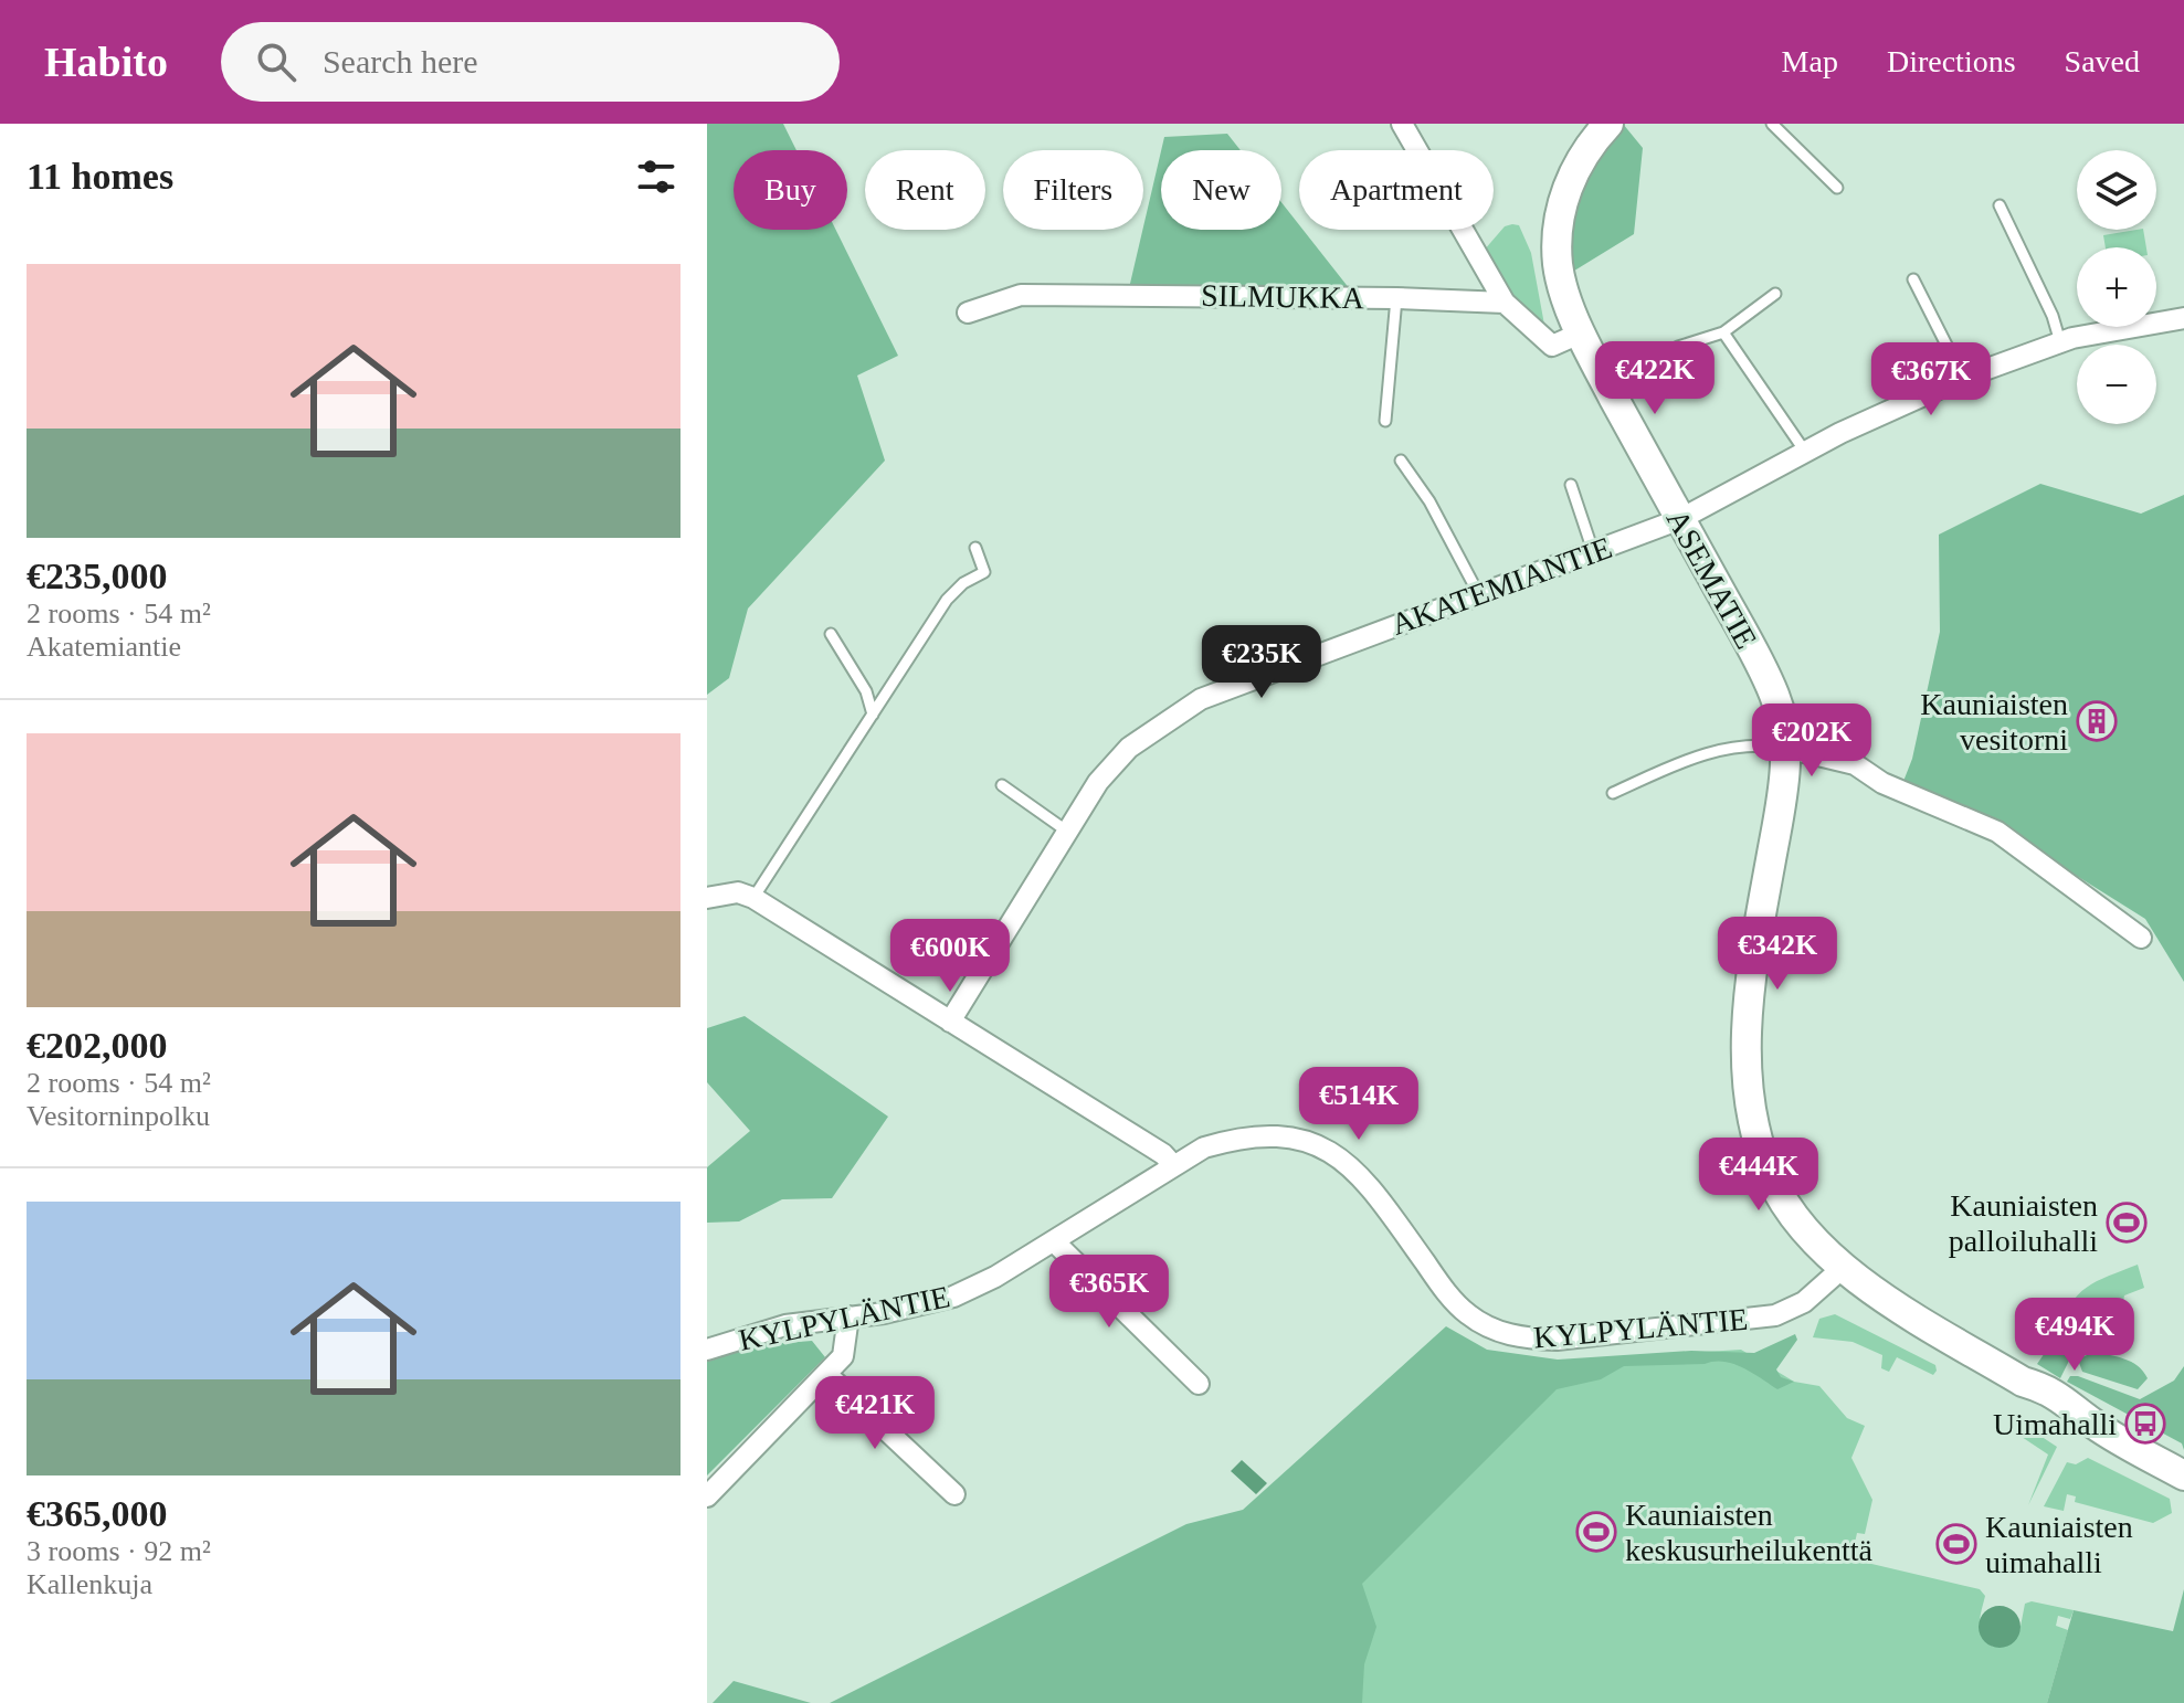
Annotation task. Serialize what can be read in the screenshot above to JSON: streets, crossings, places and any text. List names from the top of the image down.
{
  "streets": {
    "street": [
      "SILMUKKA",
      "ASEMATIE",
      "AKATEMIANTIE",
      "KYLPYLÄNTIE"
    ]
  },
  "crossings": [
    ["ASEMATIE", "AKATEMIANTIE"],
    ["ASEMATIE", "KYLPYLÄNTIE"]
  ],
  "places": {
    "building": ["Kauniaisten vesitorni"],
    "sports": ["Kauniaisten palloiluhalli", "Kauniaisten keskusurheilukenttä", "Kauniaisten uimahalli"],
    "bus stop": ["Uimahalli"]
  },
  "page": {
    "header": "Habito",
    "search": "Search here",
    "nav": ["Map", "Directions", "Saved"],
    "heading": "11 homes",
    "map_buttons": ["+", "−"],
    "chip": [
      "Buy",
      "Rent",
      "Filters",
      "New",
      "Apartment"
    ],
    "list": [
      {
        "name": "€235,000",
        "note": "2 rooms · 54 m² · Akatemiantie"
      },
      {
        "name": "€202,000",
        "note": "2 rooms · 54 m² · Vesitorninpolku"
      },
      {
        "name": "€365,000",
        "note": "3 rooms · 92 m² · Kallenkuja"
      }
    ],
    "price": [
      "€422K",
      "€367K",
      "€235K",
      "€202K",
      "€342K",
      "€600K",
      "€514K",
      "€444K",
      "€365K",
      "€494K",
      "€421K"
    ]
  }
}
